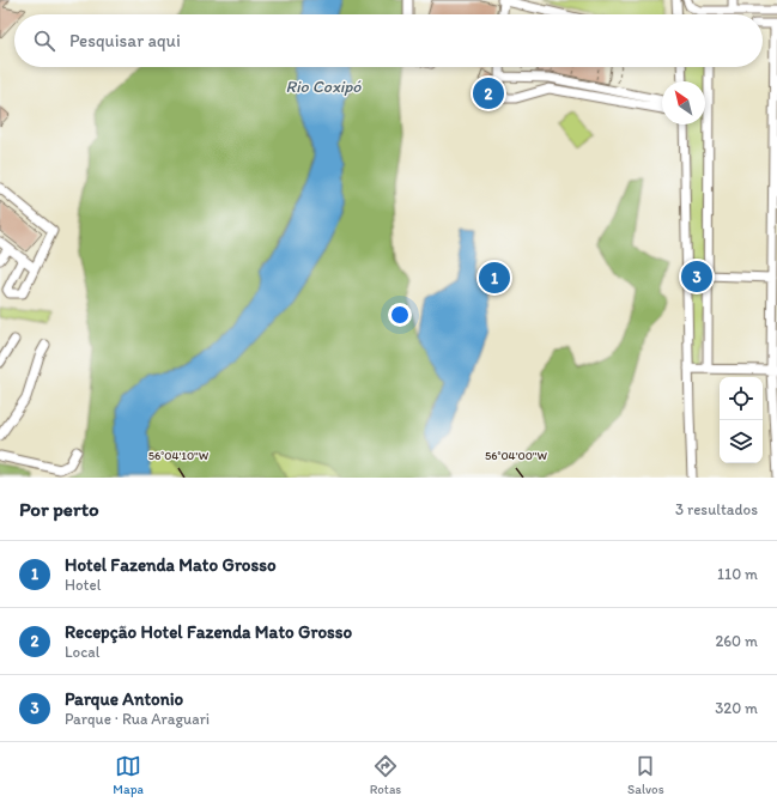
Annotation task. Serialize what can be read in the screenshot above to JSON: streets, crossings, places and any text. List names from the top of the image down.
{
  "water": ["Rio Coxipó"],
  "north": "top left",
  "page": {
    "search": "Pesquisar aqui",
    "pins": ["2", "3", "1"],
    "heading": ["Por perto", "3 resultados"],
    "list": [
      {
        "mark": "1",
        "name": "Hotel Fazenda Mato Grosso",
        "note": "Hotel",
        "value": "110 m"
      },
      {
        "mark": "2",
        "name": "Recepção Hotel Fazenda Mato Grosso",
        "note": "Local",
        "value": "260 m"
      },
      {
        "mark": "3",
        "name": "Parque Antonio",
        "note": "Parque · Rua Araguari",
        "value": "320 m"
      }
    ],
    "nav": ["Mapa", "Rotas", "Salvos"]
  },
  "coordinates": ["56°04'10\"W", "56°04'00\"W"]
}
